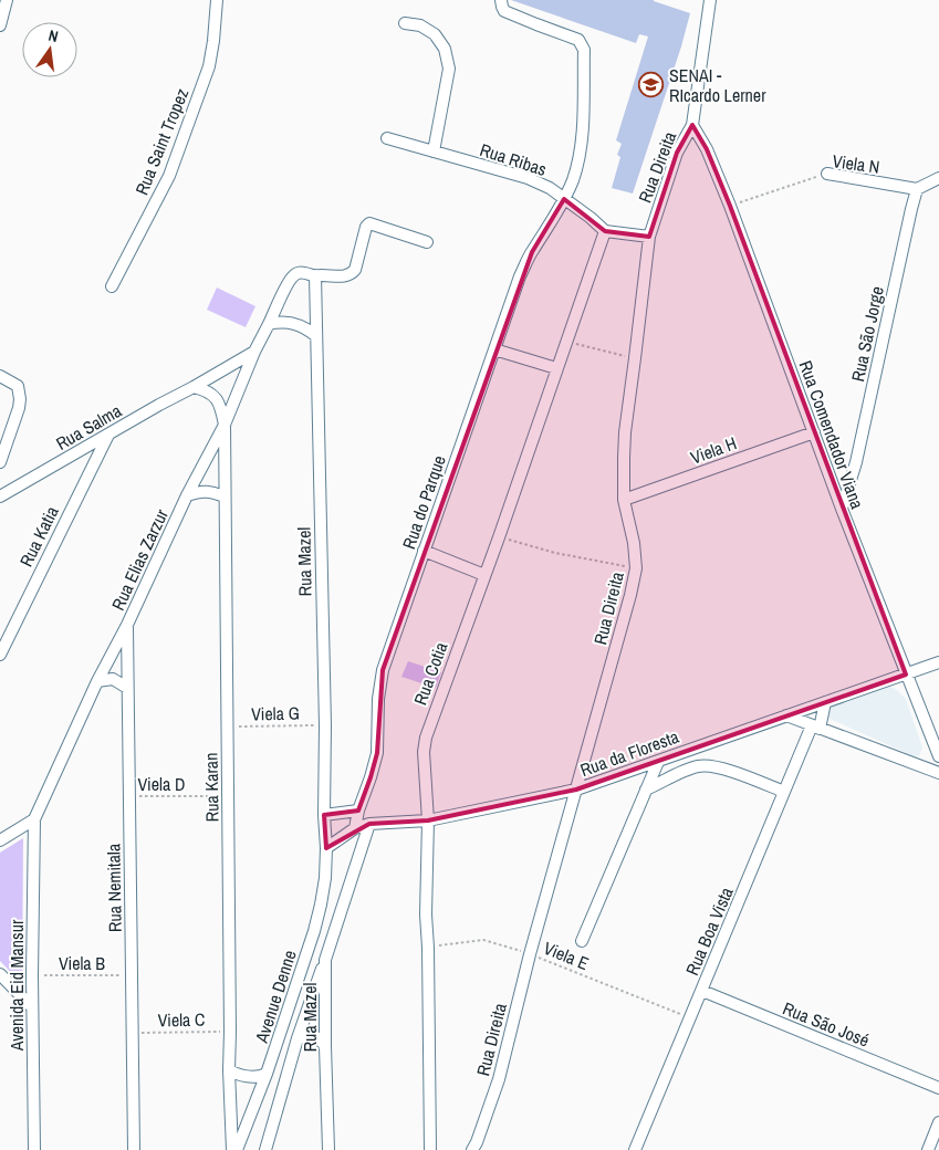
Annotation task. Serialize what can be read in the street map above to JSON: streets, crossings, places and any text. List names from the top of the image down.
{
  "streets": {
    "street": [
      "Rua Saint Tropez",
      "Rua Ribas",
      "Viela N",
      "Rua Direita",
      "Rua São Jorge",
      "Rua Salma",
      "Rua Comendador Viana",
      "Viela H",
      "Rua do Parque",
      "Rua Katia",
      "Rua Elias Zarzur",
      "Rua Mazel",
      "Rua Cotia",
      "Rua da Floresta",
      "Rua Karan",
      "Rua Nemitala",
      "Rua Boa Vista",
      "Avenida Eid Mansur",
      "Avenue Denne",
      "Rua São José"
    ],
    "path": [
      "Viela G",
      "Viela D",
      "Viela E",
      "Viela B",
      "Viela C"
    ]
  },
  "crossings": [
    ["Rua Ribas", "Rua do Parque"],
    ["Rua Ribas", "Rua Cotia"],
    ["Viela N", "Rua São Jorge"],
    ["Viela N", "Rua Comendador Viana"],
    ["Rua Direita", "Rua Comendador Viana"],
    ["Rua Direita", "Viela H"],
    ["Rua Direita", "Rua da Floresta"],
    ["Rua Direita", "Viela E"],
    ["Rua São Jorge", "Rua Comendador Viana"],
    ["Rua Salma", "Rua Katia"],
    ["Rua Salma", "Rua Elias Zarzur"],
    ["Rua Comendador Viana", "Viela H"],
    ["Rua Comendador Viana", "Rua da Floresta"],
    ["Rua do Parque", "Rua da Floresta"],
    ["Rua Elias Zarzur", "Rua Mazel"],
    ["Rua Elias Zarzur", "Rua Karan"],
    ["Rua Elias Zarzur", "Rua Nemitala"],
    ["Rua Elias Zarzur", "Avenida Eid Mansur"],
    ["Rua Mazel", "Viela G"],
    ["Rua Mazel", "Rua da Floresta"],
    ["Rua Mazel", "Avenue Denne"],
    ["Rua Cotia", "Rua da Floresta"],
    ["Rua Cotia", "Viela E"],
    ["Viela G", "Rua Karan"],
    ["Rua da Floresta", "Rua Boa Vista"],
    ["Rua da Floresta", "Avenue Denne"],
    ["Viela D", "Rua Karan"],
    ["Viela D", "Rua Nemitala"],
    ["Rua Karan", "Viela C"],
    ["Rua Nemitala", "Viela B"],
    ["Rua Nemitala", "Viela C"],
    ["Rua Boa Vista", "Viela E"],
    ["Rua Boa Vista", "Rua São José"],
    ["Viela B", "Avenida Eid Mansur"]
  ],
  "places": {
    "school or university": ["SENAI - RIcardo Lerner"]
  },
  "north": "top"
}
